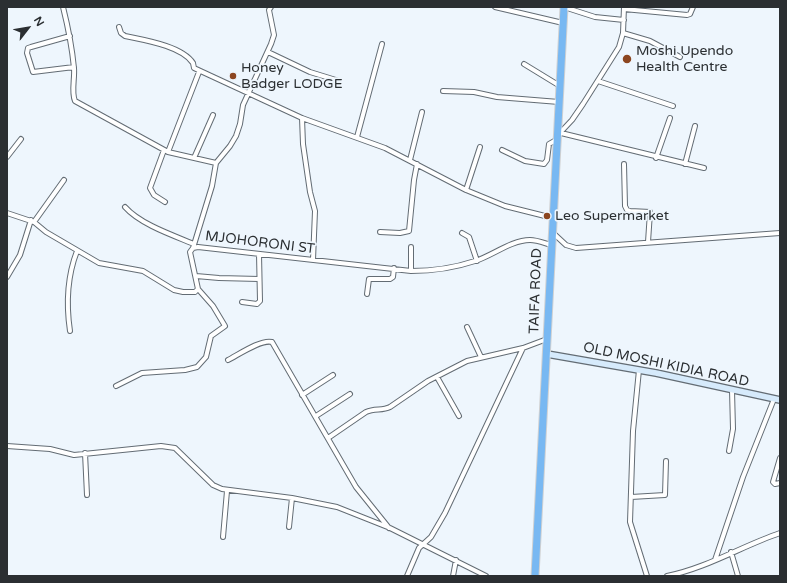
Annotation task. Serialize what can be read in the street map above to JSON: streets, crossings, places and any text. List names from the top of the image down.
{
  "streets": {
    "highway": ["TAIFA ROAD"],
    "street": ["MJOHORONI ST", "OLD MOSHI KIDIA ROAD"]
  },
  "crossings": [
    ["MJOHORONI ST", "TAIFA ROAD"],
    ["TAIFA ROAD", "OLD MOSHI KIDIA ROAD"]
  ],
  "places": ["Moshi Upendo Health Centre", "Honey Badger LODGE", "Leo Supermarket"],
  "north": "top right"
}
